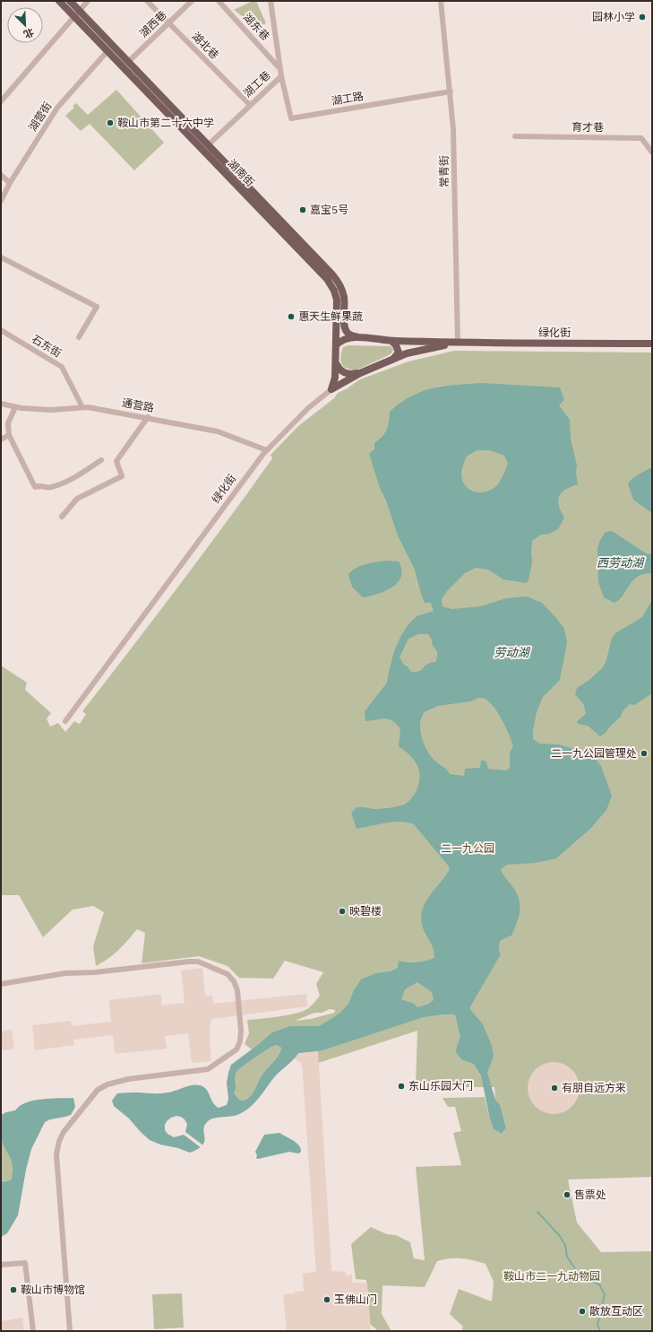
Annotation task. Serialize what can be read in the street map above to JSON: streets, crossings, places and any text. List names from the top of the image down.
{
  "streets": {
    "main road": ["湖南街", "绿化街"],
    "street": [
      "湖西巷",
      "湖东巷",
      "湖北巷",
      "湖工巷",
      "湖工路",
      "湖营街",
      "育才巷",
      "常青街",
      "石东街",
      "通营路"
    ]
  },
  "crossings": [
    ["湖西巷", "湖北巷"],
    ["湖西巷", "湖南街"],
    ["湖东巷", "湖工巷"],
    ["湖北巷", "湖工巷"],
    ["湖工巷", "湖工路"],
    ["湖工巷", "湖南街"],
    ["湖工路", "常青街"],
    ["湖营街", "湖南街"],
    ["常青街", "绿化街"],
    ["湖南街", "绿化街"],
    ["绿化街", "通营路"],
    ["石东街", "通营路"]
  ],
  "water": ["西劳动湖", "劳动湖"],
  "parks": ["二一九公园", "鞍山市二一九动物园"],
  "places": [
    "园林小学",
    "鞍山市第二十六中学",
    "嘉宝5号",
    "惠天生鲜果蔬",
    "二一九公园管理处",
    "映碧楼",
    "东山乐园大门",
    "有朋自远方来",
    "售票处",
    "鞍山市博物馆",
    "玉佛山门",
    "散放互动区"
  ],
  "north": "bottom right"
}
